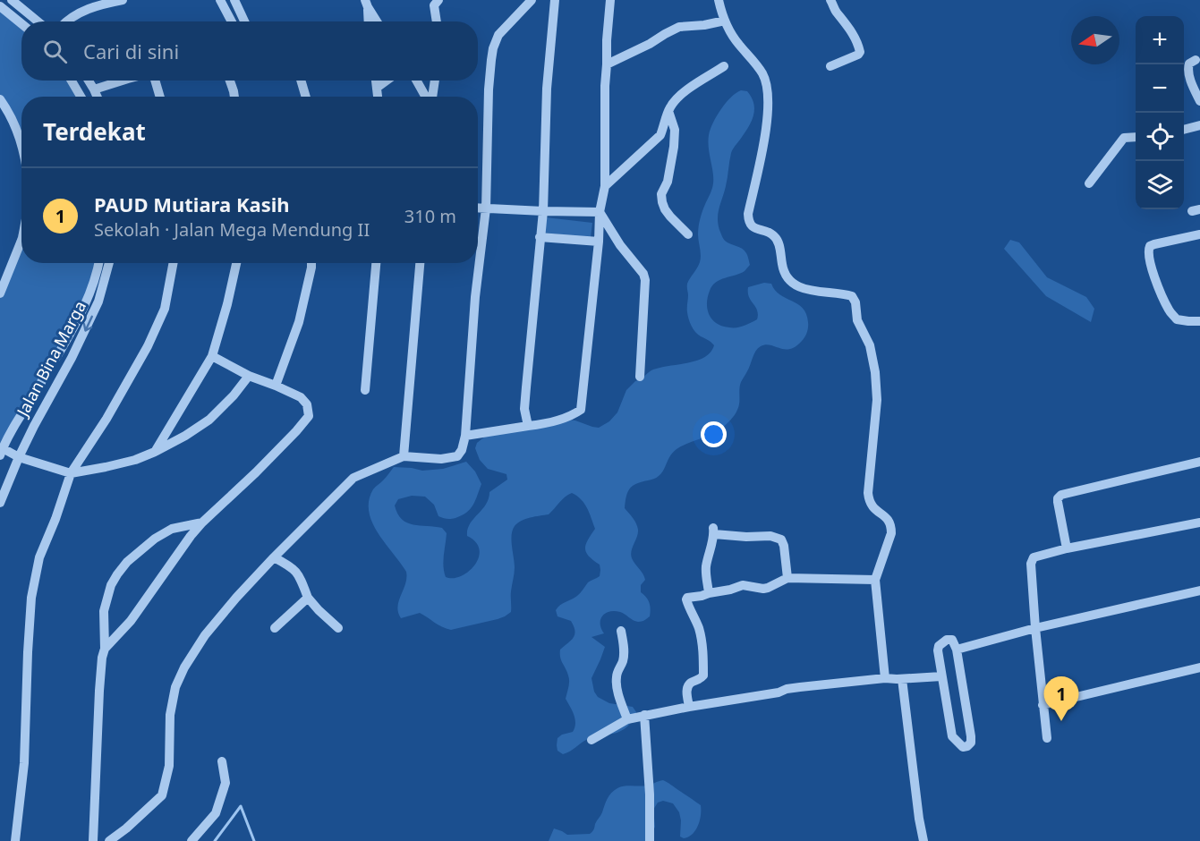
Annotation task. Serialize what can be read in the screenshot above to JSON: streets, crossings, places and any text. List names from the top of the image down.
{
  "streets": {
    "street": ["Jalan Bina Marga"]
  },
  "north": "left",
  "page": {
    "map_buttons": ["+", "−"],
    "search": "Cari di sini",
    "heading": "Terdekat",
    "list": [
      {
        "mark": "1",
        "name": "PAUD Mutiara Kasih",
        "note": "Sekolah · Jalan Mega Mendung II",
        "value": "310 m"
      }
    ],
    "pins": "1"
  }
}
